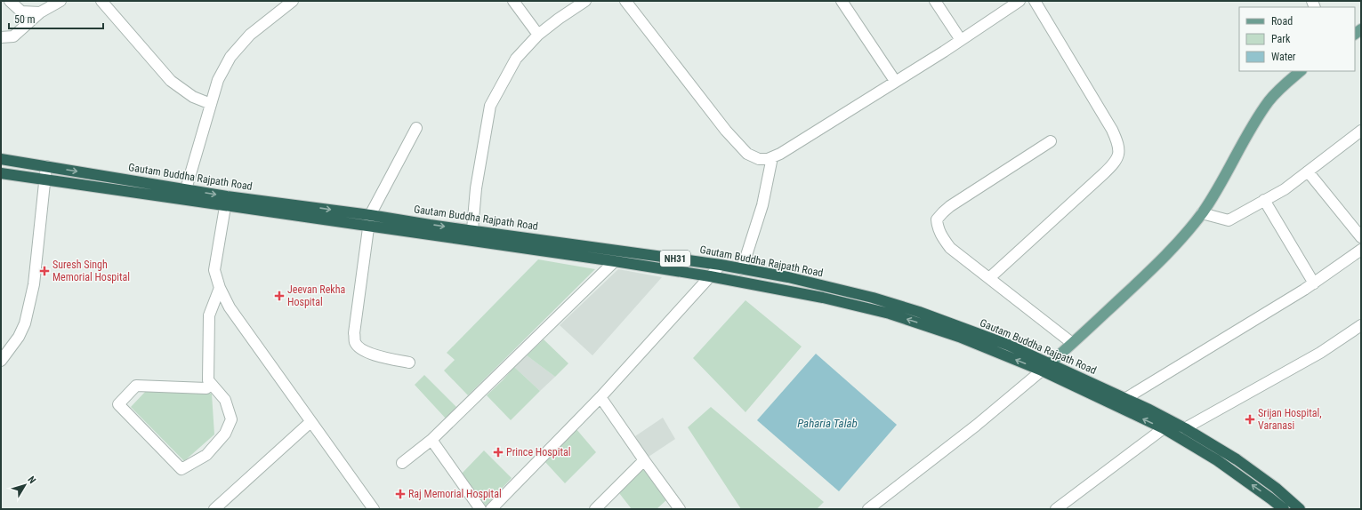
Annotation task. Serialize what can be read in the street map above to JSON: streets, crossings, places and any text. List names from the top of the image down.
{
  "streets": {
    "highway": ["Gautam Buddha Rajpath Road", "NH31"]
  },
  "crossings": [
    ["Gautam Buddha Rajpath Road", "NH31"]
  ],
  "water": ["Paharia Talab"],
  "places": {
    "health": [
      "Suresh Singh Memorial Hospital",
      "Jeevan Rekha Hospital",
      "Srijan Hospital, Varanasi",
      "Prince Hospital",
      "Raj Memorial Hospital"
    ]
  },
  "legend": ["Road", "Park", "Water"],
  "scale_bar": "50 m",
  "north": "top right"
}
